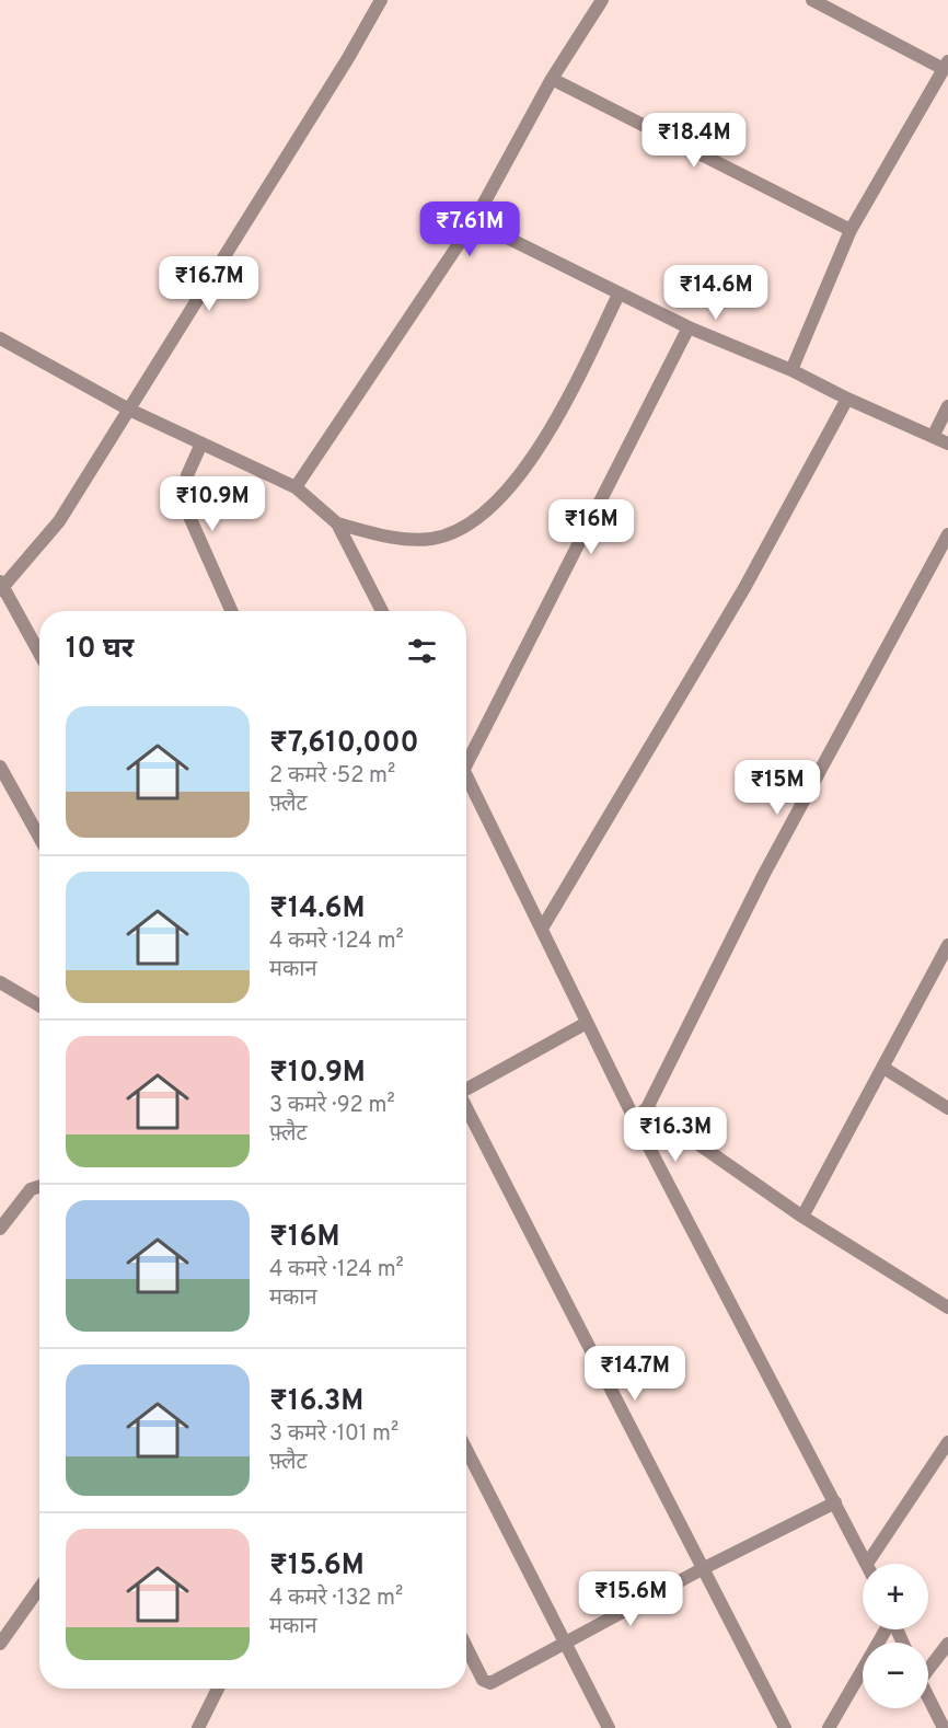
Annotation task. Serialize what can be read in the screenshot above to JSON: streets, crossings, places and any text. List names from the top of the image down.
{
  "page": {
    "price": [
      "₹18.4M",
      "₹7.61M",
      "₹16.7M",
      "₹14.6M",
      "₹10.9M",
      "₹16M",
      "₹15M",
      "₹16.3M",
      "₹14.7M",
      "₹15.6M"
    ],
    "heading": "10 घर",
    "list": [
      {
        "name": "₹7,610,000",
        "note": "2 कमरे · 52 m² · फ़्लैट"
      },
      {
        "name": "₹14.6M",
        "note": "4 कमरे · 124 m² · मकान"
      },
      {
        "name": "₹10.9M",
        "note": "3 कमरे · 92 m² · फ़्लैट"
      },
      {
        "name": "₹16M",
        "note": "4 कमरे · 124 m² · मकान"
      },
      {
        "name": "₹16.3M",
        "note": "3 कमरे · 101 m² · फ़्लैट"
      },
      {
        "name": "₹15.6M",
        "note": "4 कमरे · 132 m² · मकान"
      }
    ],
    "map_buttons": ["+", "−"]
  }
}
